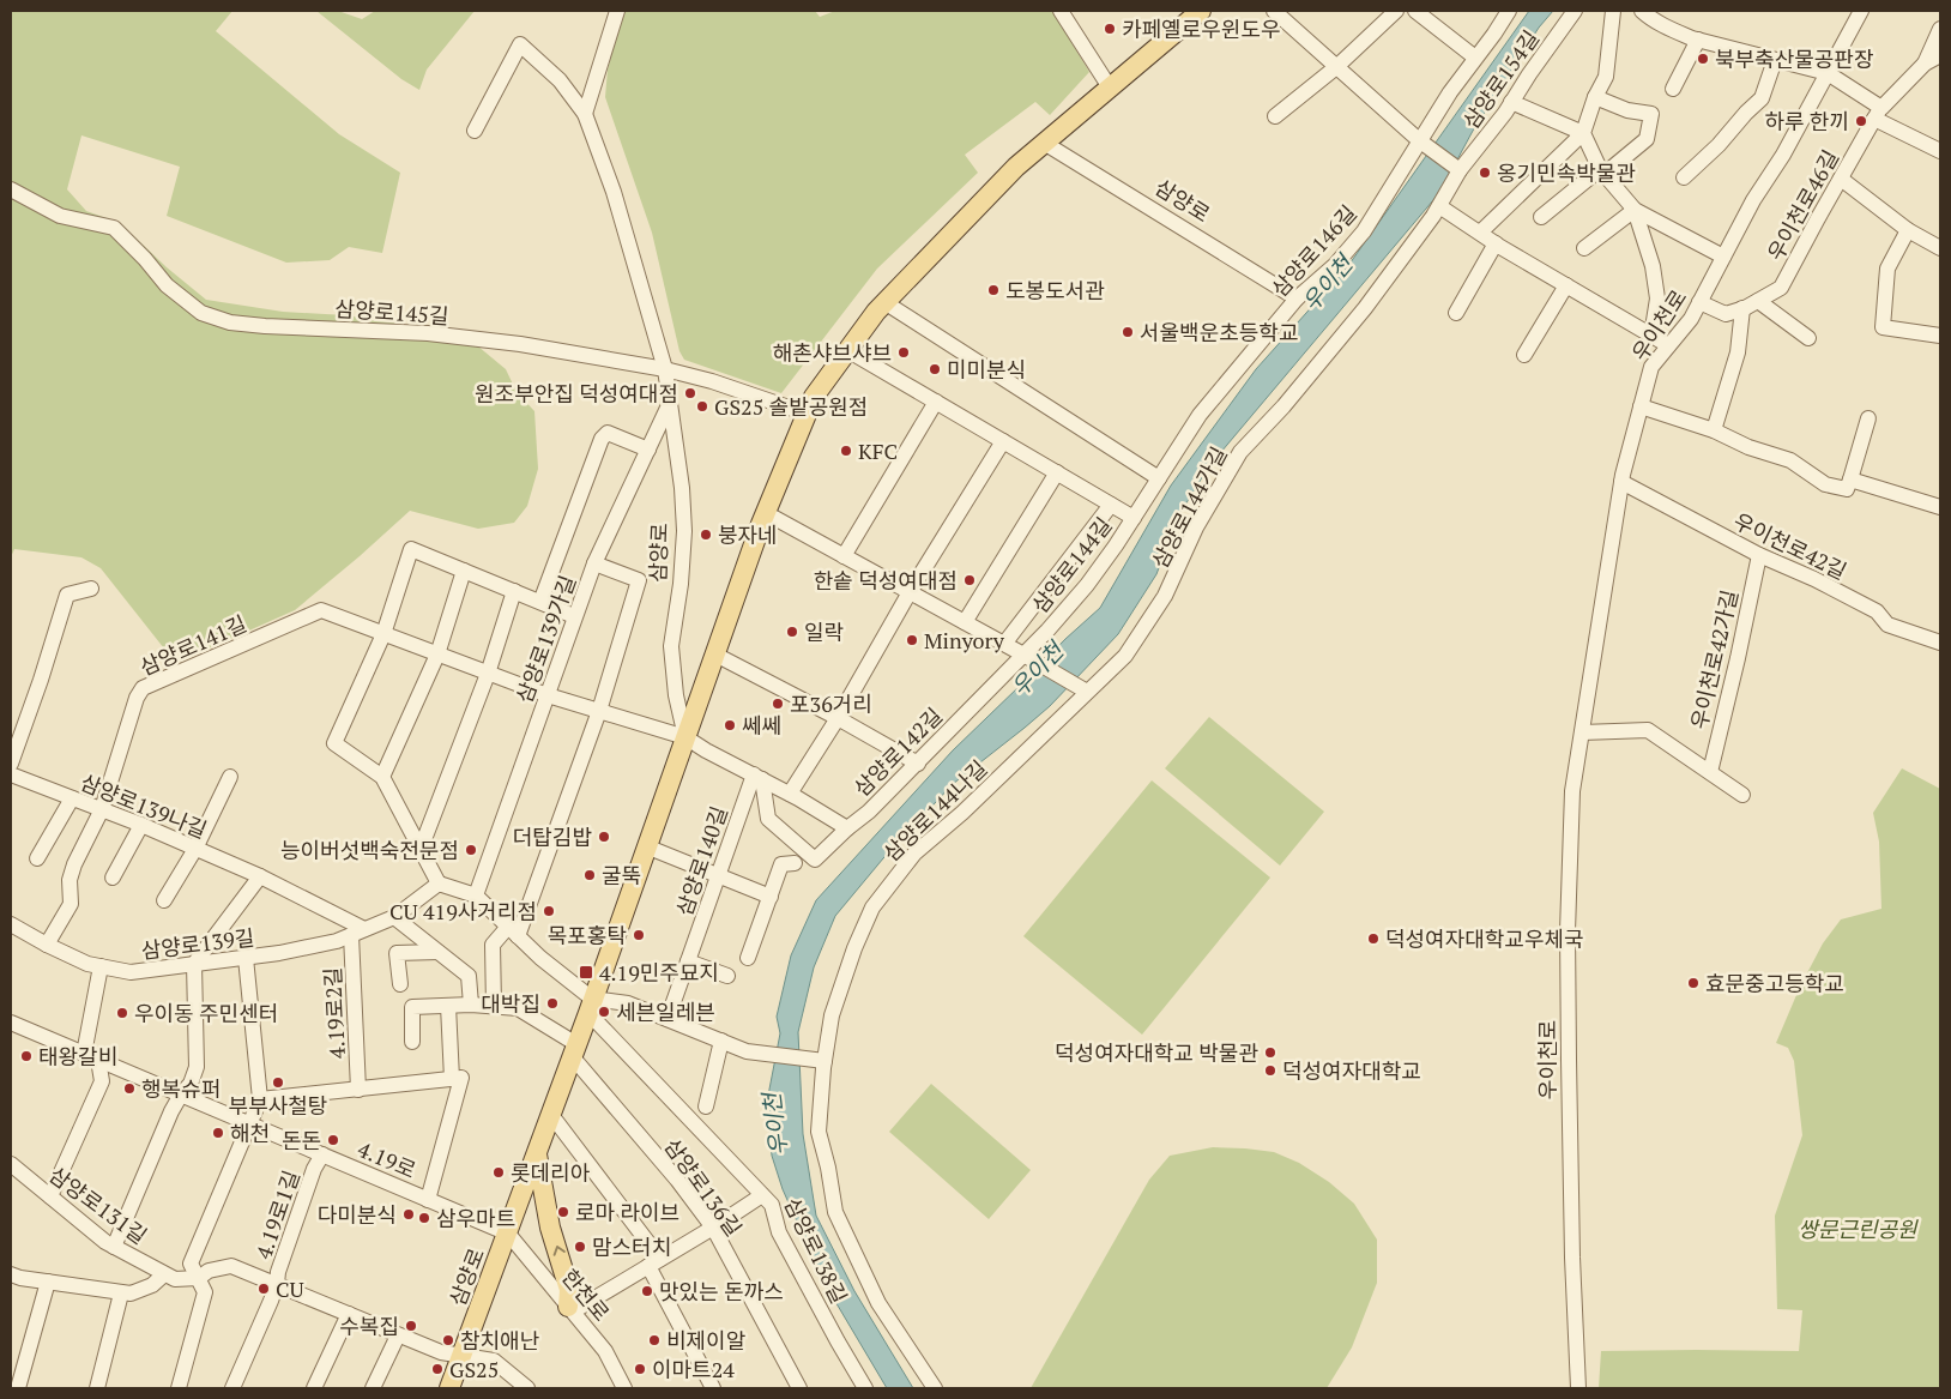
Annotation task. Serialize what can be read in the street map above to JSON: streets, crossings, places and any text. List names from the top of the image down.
{
  "streets": {
    "main road": ["삼양로"],
    "street": [
      "삼양로154길",
      "우이천로46길",
      "삼양로146길",
      "삼양로145길",
      "우이천로",
      "삼양로144가길",
      "우이천로42길",
      "삼양로144길",
      "삼양로139가길",
      "삼양로141길",
      "우이천로42가길",
      "삼양로142길",
      "삼양로139나길",
      "삼양로144나길",
      "삼양로140길",
      "삼양로139길",
      "4.19로2길",
      "4.19로",
      "삼양로136길",
      "삼양로131길",
      "4.19로1길",
      "삼양로138길",
      "한천로"
    ]
  },
  "crossings": [
    ["삼양로154길", "삼양로144가길"],
    ["삼양로", "삼양로146길"],
    ["삼양로", "삼양로145길"],
    ["삼양로", "삼양로139가길"],
    ["삼양로", "삼양로141길"],
    ["삼양로", "4.19로"],
    ["삼양로", "삼양로136길"],
    ["삼양로", "삼양로131길"],
    ["삼양로", "삼양로138길"],
    ["삼양로", "한천로"],
    ["우이천로46길", "우이천로"],
    ["삼양로146길", "삼양로144길"],
    ["우이천로", "우이천로42길"],
    ["삼양로144가길", "삼양로144나길"],
    ["우이천로42길", "우이천로42가길"],
    ["삼양로144길", "삼양로142길"],
    ["삼양로139가길", "삼양로141길"],
    ["삼양로141길", "삼양로139나길"],
    ["삼양로141길", "삼양로139길"],
    ["삼양로142길", "삼양로140길"],
    ["삼양로139나길", "삼양로139길"],
    ["삼양로139나길", "4.19로2길"],
    ["삼양로139길", "4.19로2길"],
    ["4.19로", "4.19로1길"],
    ["4.19로", "한천로"],
    ["삼양로131길", "4.19로1길"]
  ],
  "water": ["우이천"],
  "parks": ["쌍문근린공원"],
  "places": {
    "other": [
      "카페옐로우윈도우",
      "북부축산물공판장",
      "하루 한끼",
      "옹기민속박물관",
      "도봉도서관",
      "서울백운초등학교",
      "해촌샤브샤브",
      "미미분식",
      "원조부안집 덕성여대점",
      "GS25 솔밭공원점",
      "KFC",
      "붕자네",
      "한솥 덕성여대점",
      "일락",
      "Minyory",
      "포36거리",
      "쎄쎄",
      "더탑김밥",
      "능이버섯백숙전문점",
      "굴뚝",
      "CU 419사거리점",
      "목포홍탁",
      "덕성여자대학교우체국",
      "효문중고등학교",
      "대박집",
      "세븐일레븐",
      "우이동 주민센터",
      "덕성여자대학교 박물관",
      "태왕갈비",
      "덕성여자대학교",
      "부부사철탕",
      "행복슈퍼",
      "해천",
      "돈돈",
      "롯데리아",
      "로마 라이브",
      "다미분식",
      "삼우마트",
      "맘스터치",
      "CU",
      "맛있는 돈까스",
      "수복집",
      "참치애난",
      "비제이알",
      "GS25",
      "이마트24"
    ],
    "transit": ["4.19민주묘지"]
  }
}
